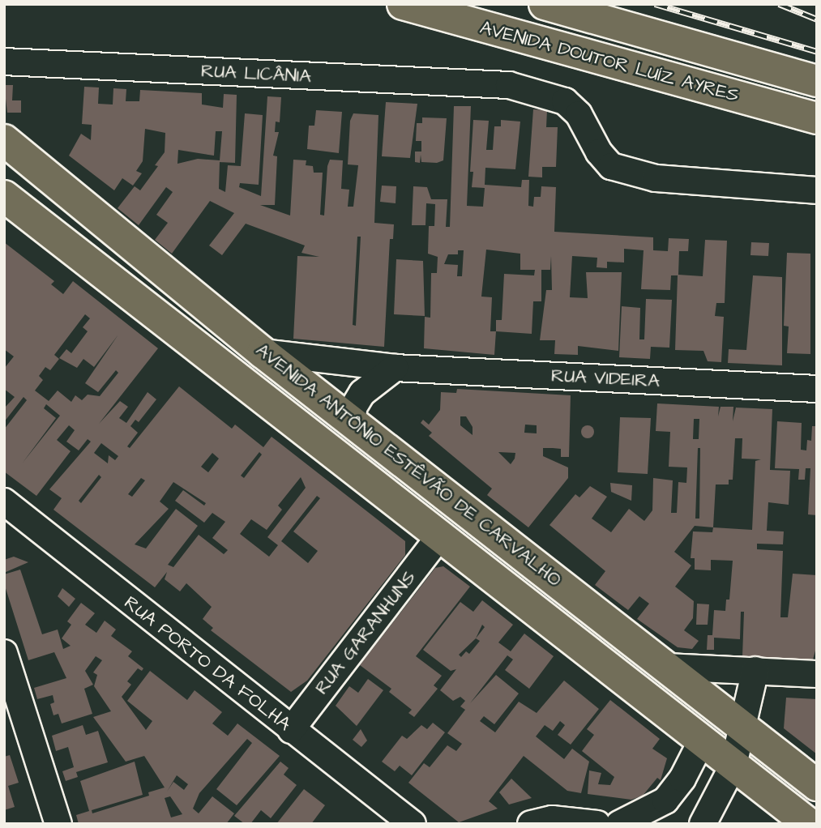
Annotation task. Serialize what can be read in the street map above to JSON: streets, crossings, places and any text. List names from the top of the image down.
{
  "streets": {
    "main road": ["AVENIDA DOUTOR LUÍZ AYRES", "AVENIDA ANTÔNIO ESTÊVÃO DE CARVALHO"],
    "street": [
      "RUA LICÂNIA",
      "RUA VIDEIRA",
      "RUA GARANHUNS",
      "RUA PORTO DA FOLHA"
    ]
  },
  "crossings": [
    ["RUA VIDEIRA", "AVENIDA ANTÔNIO ESTÊVÃO DE CARVALHO"],
    ["AVENIDA ANTÔNIO ESTÊVÃO DE CARVALHO", "RUA GARANHUNS"],
    ["RUA GARANHUNS", "RUA PORTO DA FOLHA"]
  ]
}
